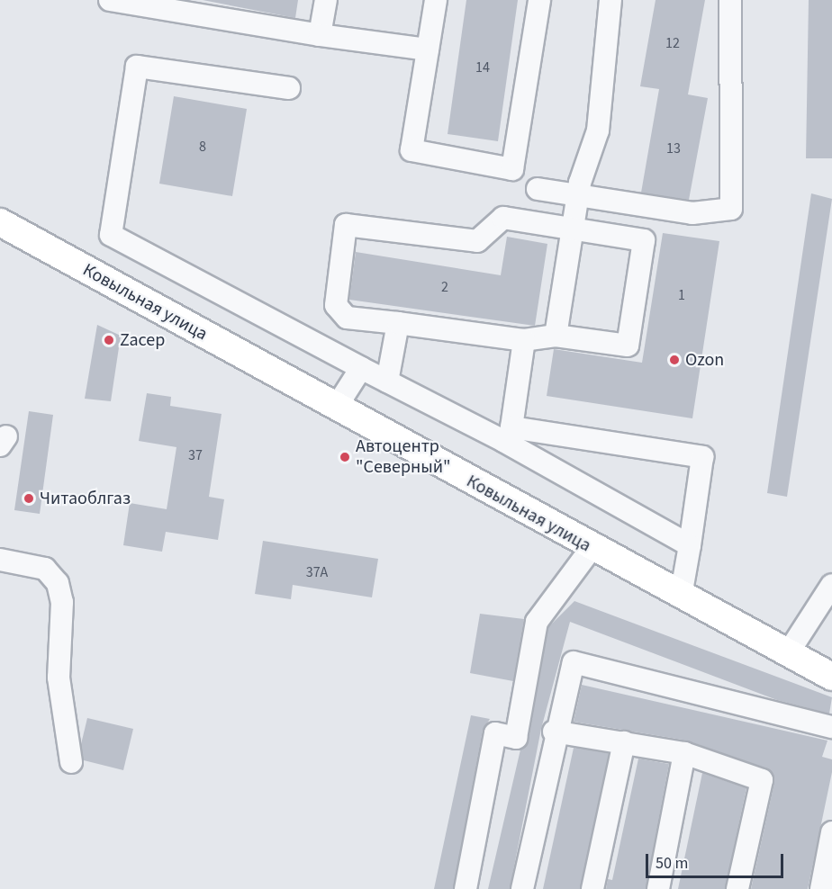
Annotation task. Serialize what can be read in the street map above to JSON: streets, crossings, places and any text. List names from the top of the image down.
{
  "streets": {
    "main road": ["Ковыльная улица"]
  },
  "places": [
    "Zacep",
    "Ozon",
    "Автоцентр \"Северный\"",
    "Читаоблгаз"
  ],
  "house_numbers": [
    "12",
    "14",
    "8",
    "13",
    "2",
    "1",
    "37",
    "37А"
  ],
  "scale_bar": "50 m"
}
